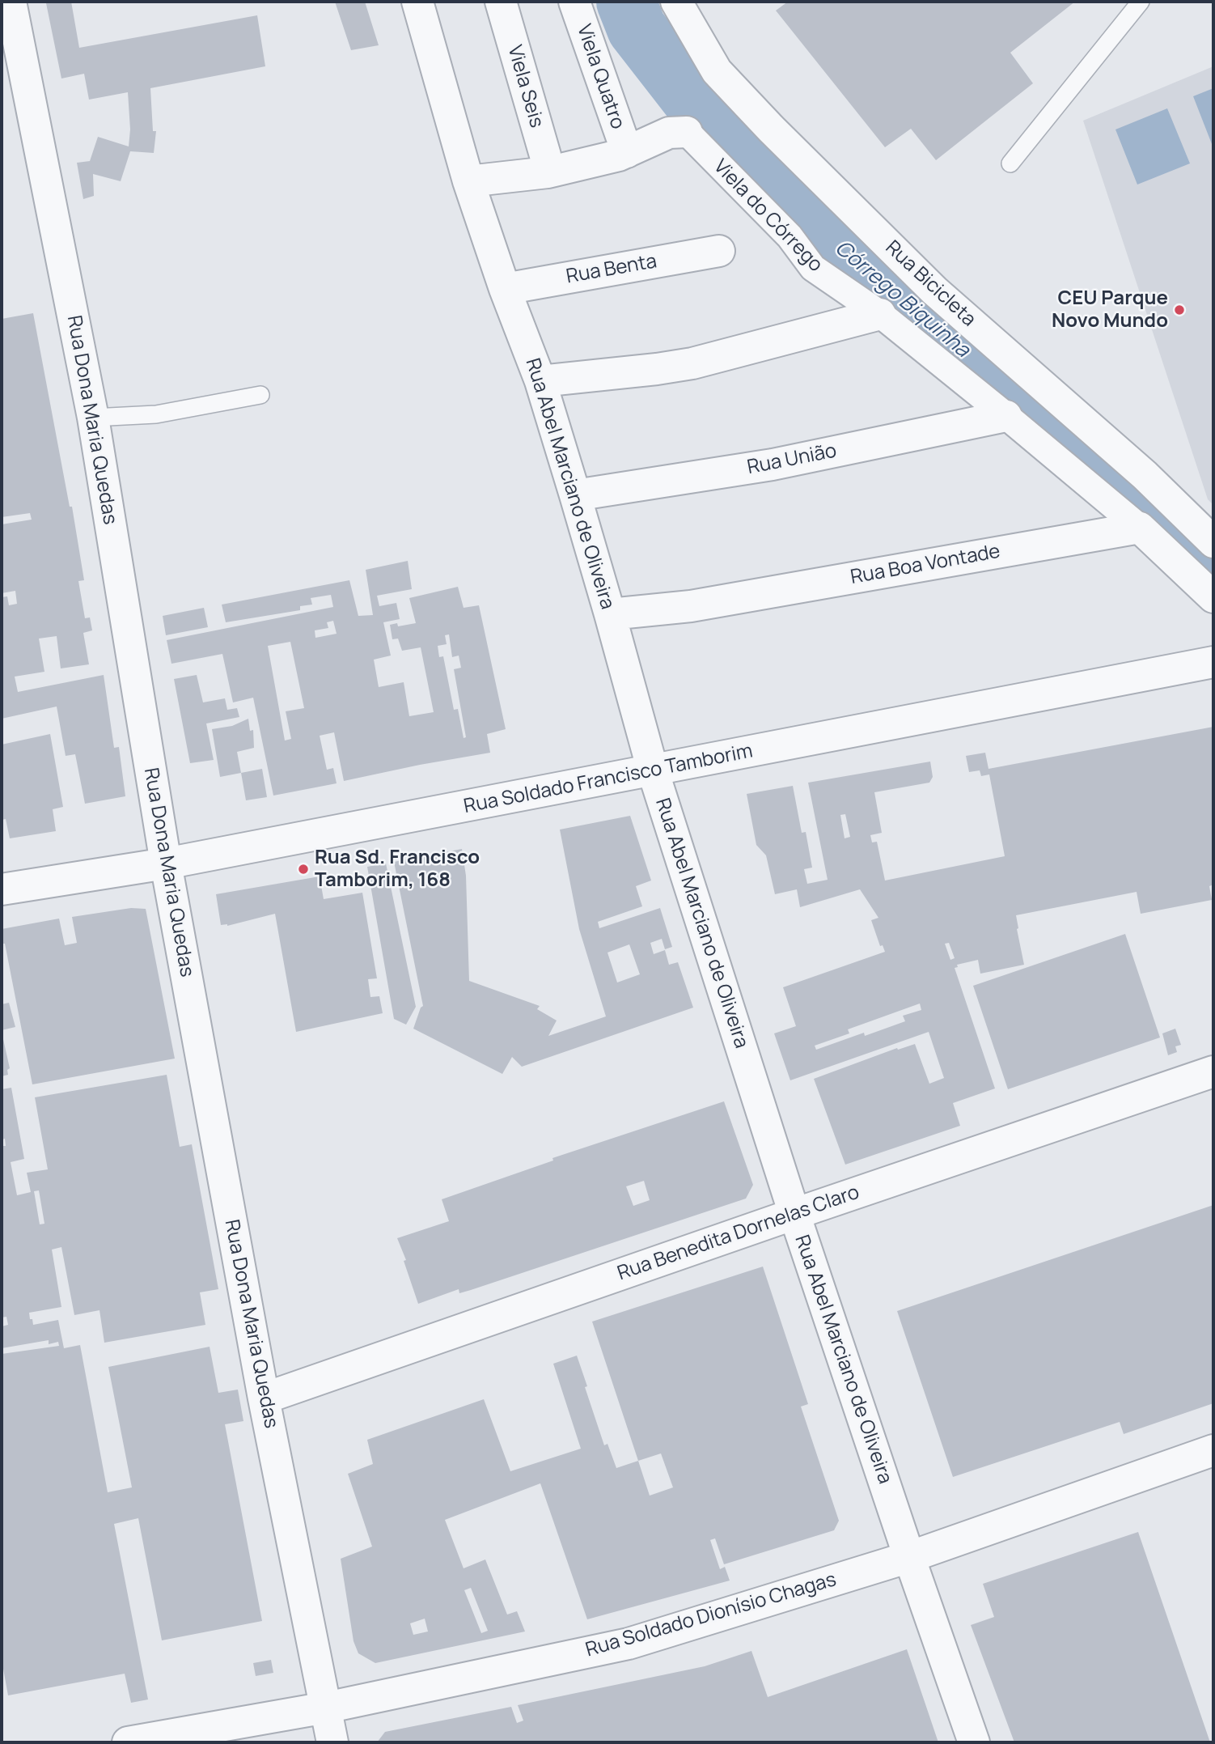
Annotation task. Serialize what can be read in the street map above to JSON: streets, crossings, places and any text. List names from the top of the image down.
{
  "streets": {
    "street": [
      "Viela Quatro",
      "Viela Seis",
      "Viela do Córrego",
      "Rua Benta",
      "Rua Bicicleta",
      "Rua Dona Maria Quedas",
      "Rua União",
      "Rua Abel Marciano de Oliveira",
      "Rua Boa Vontade",
      "Rua Soldado Francisco Tamborim",
      "Rua Benedita Dornelas Claro",
      "Rua Soldado Dionísio Chagas"
    ]
  },
  "crossings": [
    ["Viela do Córrego", "Rua União"],
    ["Viela do Córrego", "Rua Boa Vontade"],
    ["Rua Benta", "Rua Abel Marciano de Oliveira"],
    ["Rua Dona Maria Quedas", "Rua Soldado Francisco Tamborim"],
    ["Rua Dona Maria Quedas", "Rua Benedita Dornelas Claro"],
    ["Rua Dona Maria Quedas", "Rua Soldado Dionísio Chagas"],
    ["Rua União", "Rua Abel Marciano de Oliveira"],
    ["Rua Abel Marciano de Oliveira", "Rua Boa Vontade"],
    ["Rua Abel Marciano de Oliveira", "Rua Soldado Francisco Tamborim"],
    ["Rua Abel Marciano de Oliveira", "Rua Benedita Dornelas Claro"],
    ["Rua Abel Marciano de Oliveira", "Rua Soldado Dionísio Chagas"]
  ],
  "water": ["Córrego Biquinha"],
  "places": ["CEU Parque Novo Mundo", "Rua Sd. Francisco Tamborim, 168"]
}
